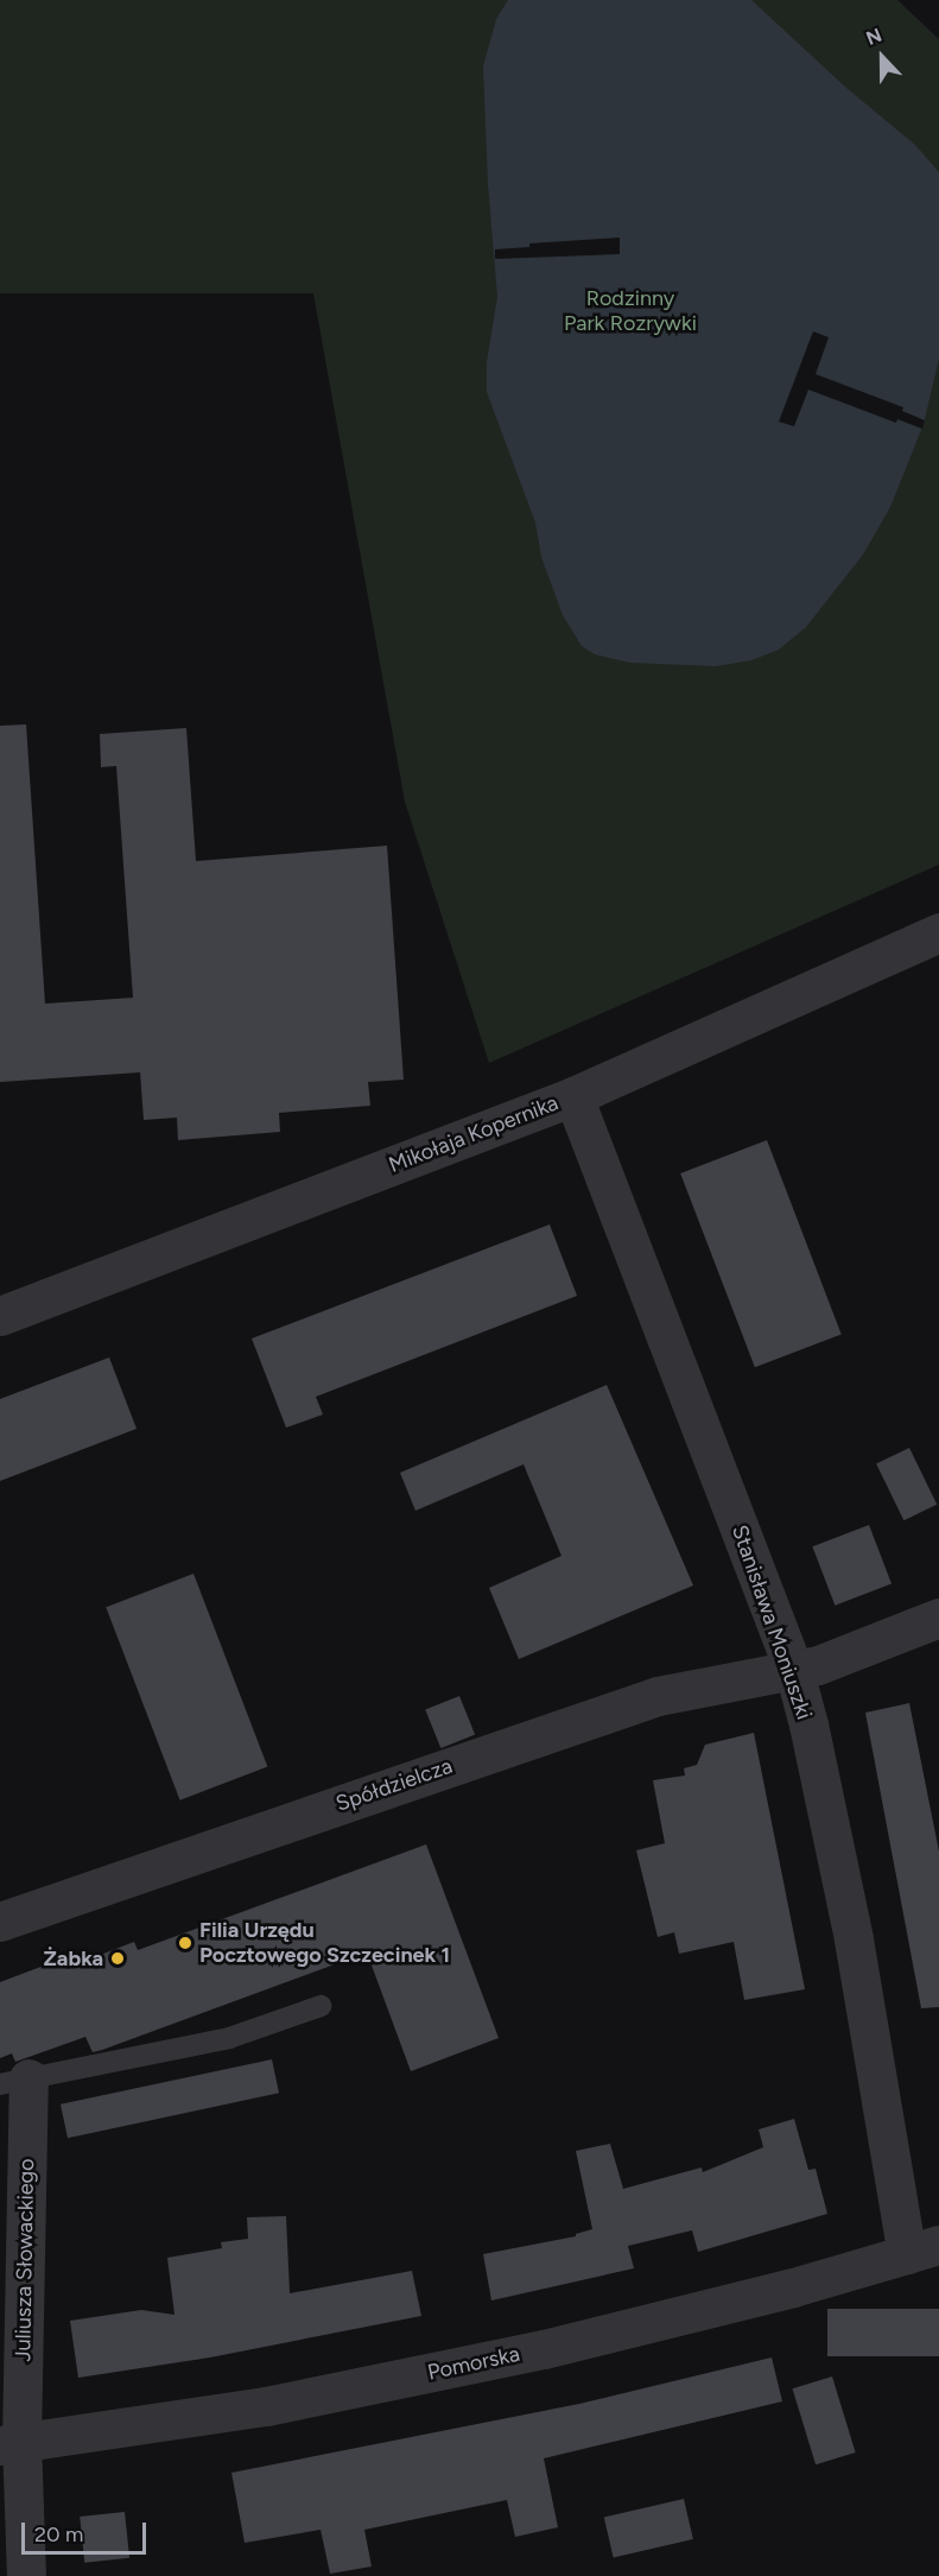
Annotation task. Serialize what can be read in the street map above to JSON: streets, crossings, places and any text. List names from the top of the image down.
{
  "streets": {
    "street": [
      "Mikołaja Kopernika",
      "Stanisława Moniuszki",
      "Spółdzielcza",
      "Juliusza Słowackiego",
      "Pomorska"
    ]
  },
  "crossings": [
    ["Mikołaja Kopernika", "Stanisława Moniuszki"],
    ["Stanisława Moniuszki", "Spółdzielcza"],
    ["Stanisława Moniuszki", "Pomorska"],
    ["Juliusza Słowackiego", "Pomorska"]
  ],
  "parks": ["Rodzinny Park Rozrywki"],
  "places": ["Filia Urzędu Pocztowego Szczecinek 1", "Żabka"],
  "scale_bar": "20 m",
  "north": "top"
}
